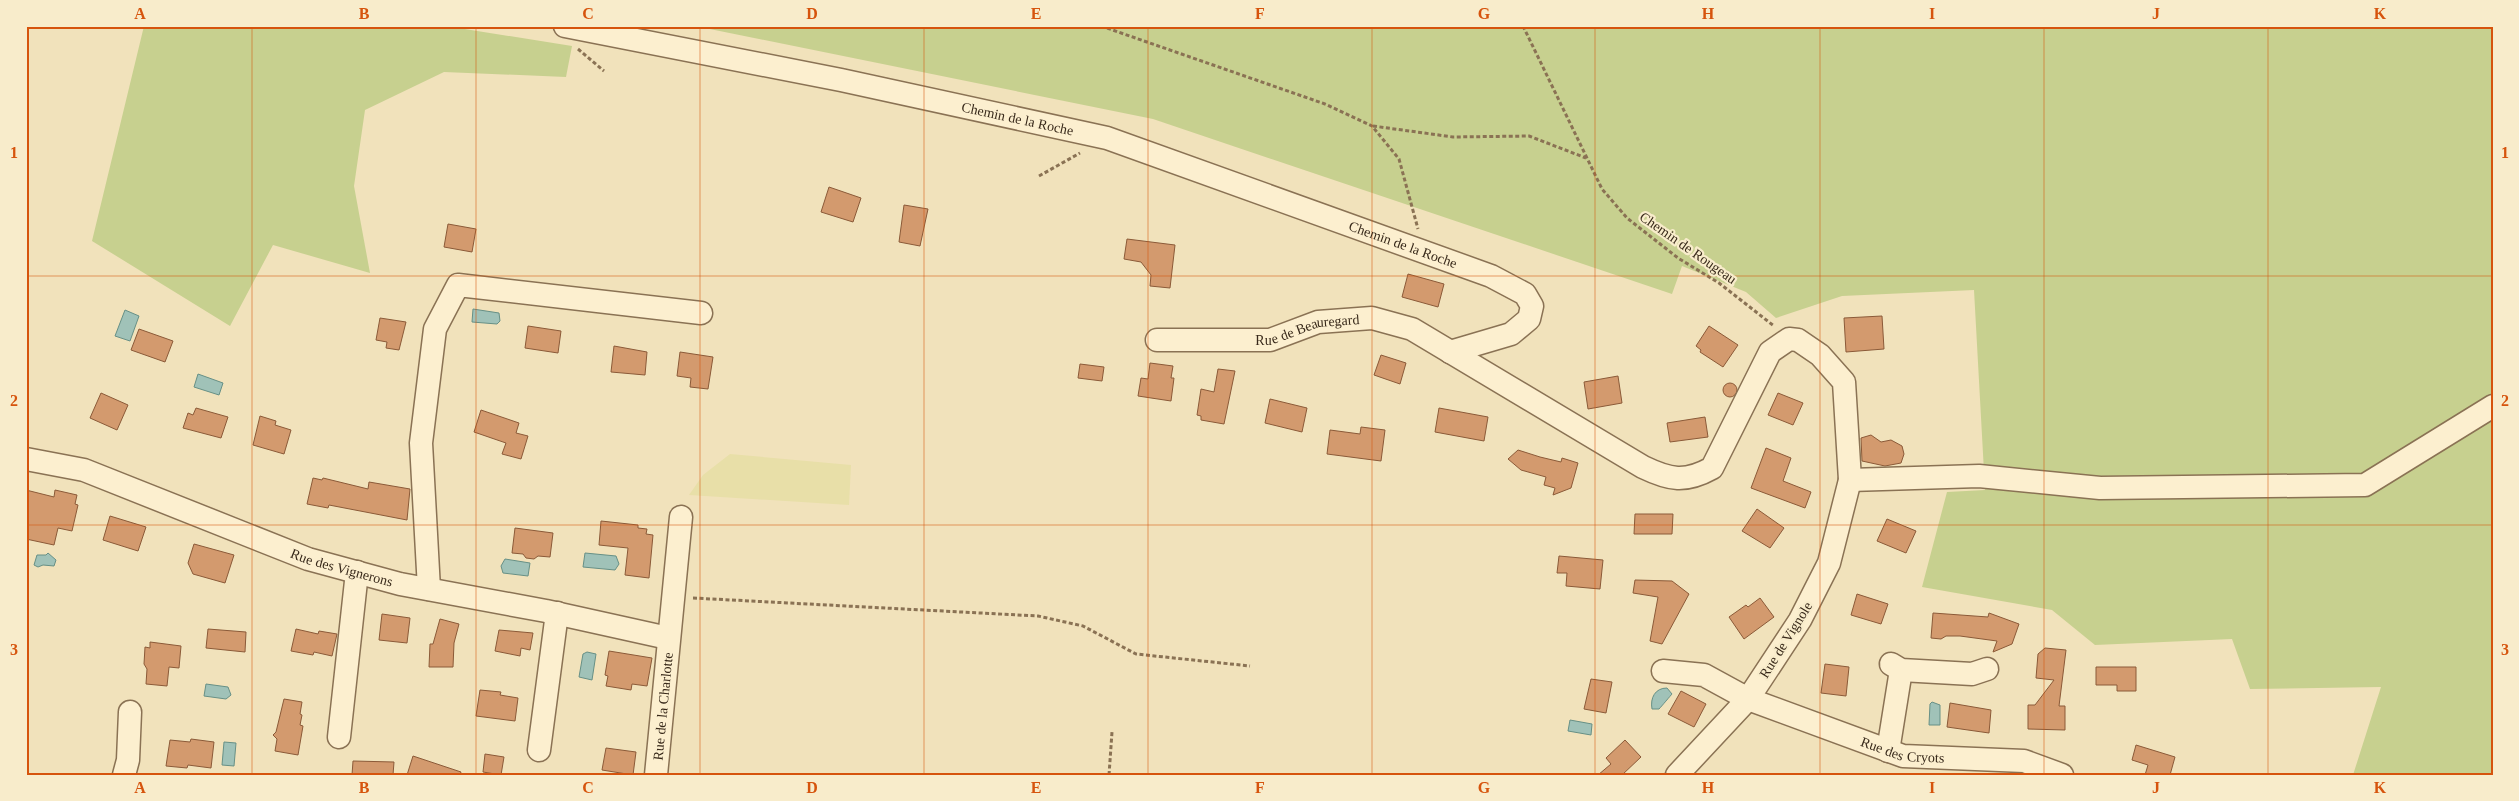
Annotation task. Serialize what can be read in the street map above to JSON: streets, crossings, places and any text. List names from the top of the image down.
{
  "streets": {
    "street": [
      "Chemin de la Roche",
      "Rue de Beauregard",
      "Rue des Vignerons",
      "Rue de Vignole",
      "Rue de la Charlotte",
      "Rue des Cryots"
    ],
    "path": ["Chemin de Rougeau"]
  },
  "crossings": [
    ["Chemin de la Roche", "Rue de Beauregard"],
    ["Rue des Vignerons", "Rue de la Charlotte"],
    ["Rue de Vignole", "Rue des Cryots"]
  ],
  "grid": {
    "columns": [
      "A",
      "B",
      "C",
      "D",
      "E",
      "F",
      "G",
      "H",
      "I",
      "J",
      "K"
    ],
    "rows": ["1", "2", "3"]
  }
}
